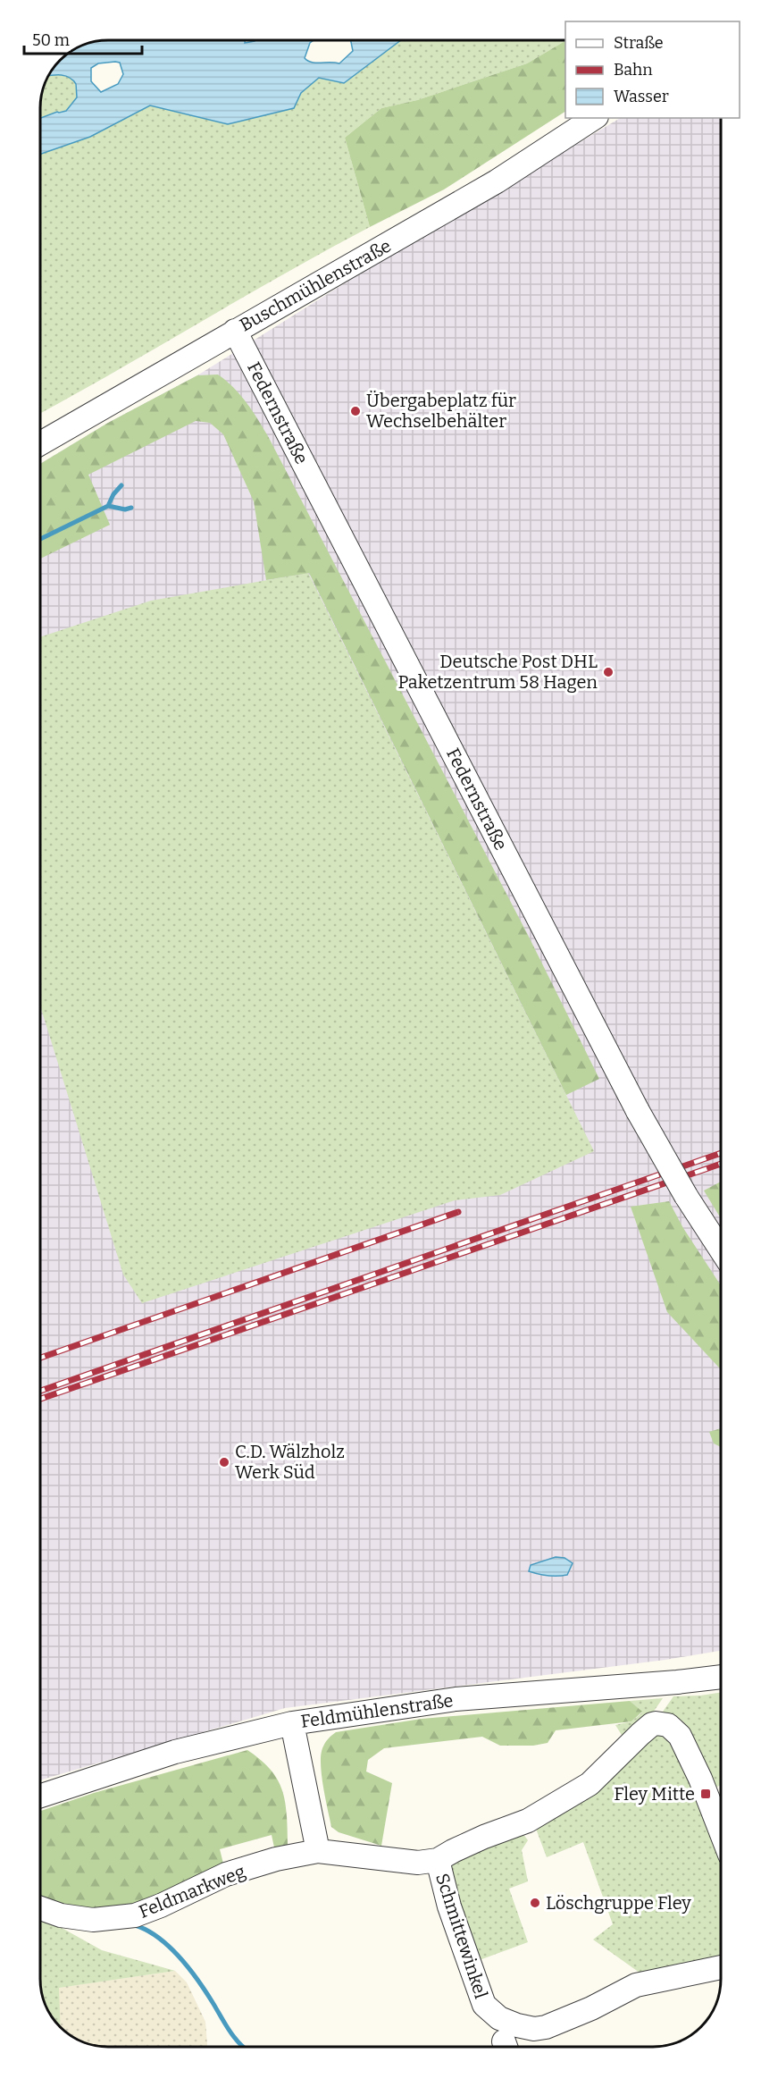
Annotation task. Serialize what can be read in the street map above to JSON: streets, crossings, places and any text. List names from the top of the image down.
{
  "streets": {
    "street": [
      "Buschmühlenstraße",
      "Federnstraße",
      "Feldmühlenstraße",
      "Feldmarkweg",
      "Schmittewinkel"
    ]
  },
  "crossings": [
    ["Buschmühlenstraße", "Federnstraße"],
    ["Feldmarkweg", "Schmittewinkel"]
  ],
  "places": {
    "other": [
      "Übergabeplatz für Wechselbehälter",
      "Deutsche Post DHL Paketzentrum 58 Hagen",
      "C.D. Wälzholz Werk Süd",
      "Löschgruppe Fley"
    ],
    "transit": ["Fley Mitte"]
  },
  "legend": ["Straße", "Bahn", "Wasser"],
  "scale_bar": "50 m"
}
